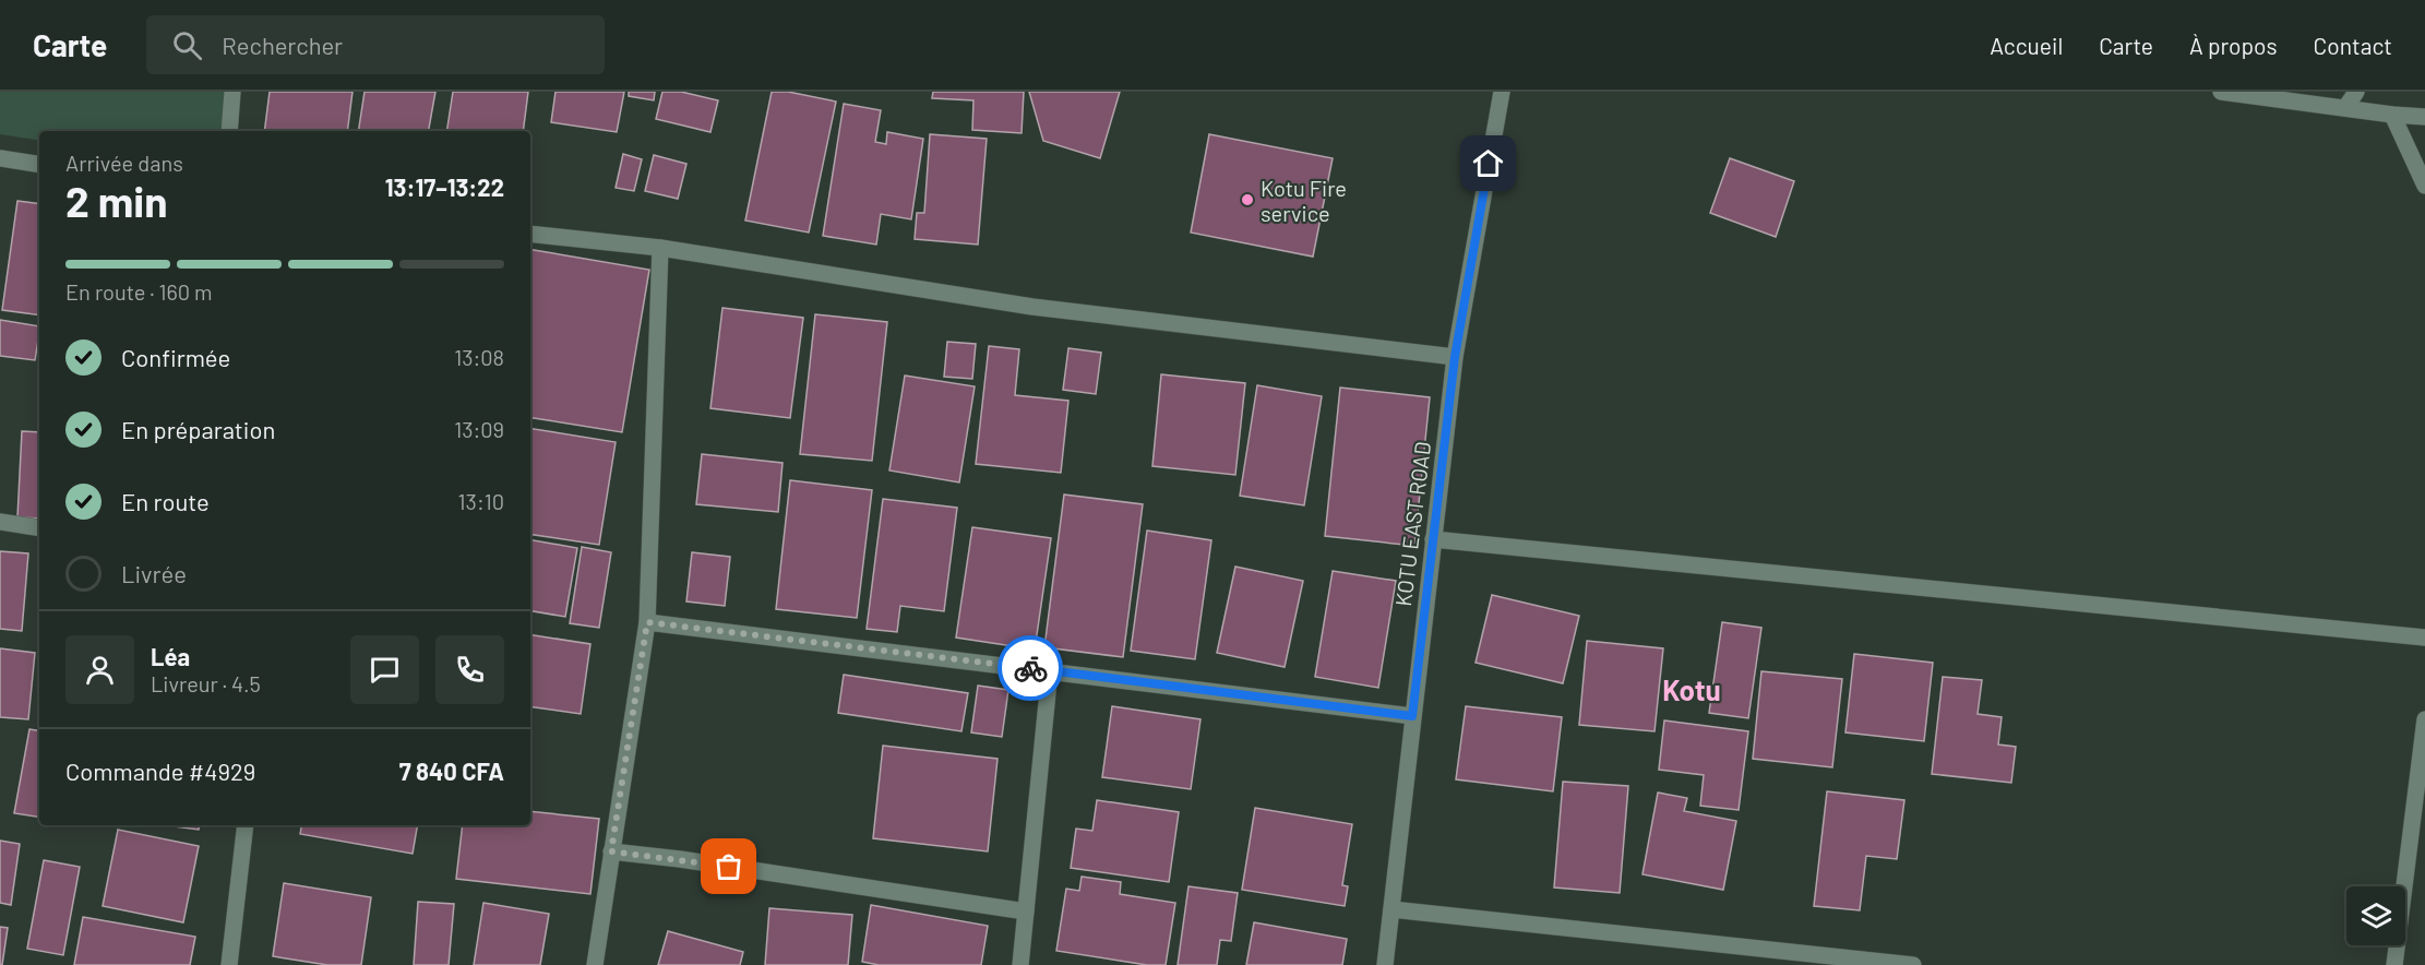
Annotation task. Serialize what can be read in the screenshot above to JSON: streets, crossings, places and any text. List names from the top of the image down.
{
  "streets": {
    "street": ["KOTU EAST ROAD"]
  },
  "districts": ["Kotu"],
  "places": ["Kotu Fire service"],
  "page": {
    "header": "Carte",
    "search": "Rechercher",
    "nav": [
      "Accueil",
      "Carte",
      "À propos",
      "Contact"
    ],
    "heading": ["2 min", "Arrivée dans", "13:17–13:22"],
    "panel": [
      "Léa",
      "Livreur · 4.5",
      "Commande #4929",
      "7 840 CFA"
    ],
    "bar": "En route · 160 m",
    "list": [
      ["Confirmée", "13:08"],
      ["En préparation", "13:09"],
      ["En route", "13:10"],
      "Livrée"
    ]
  }
}
